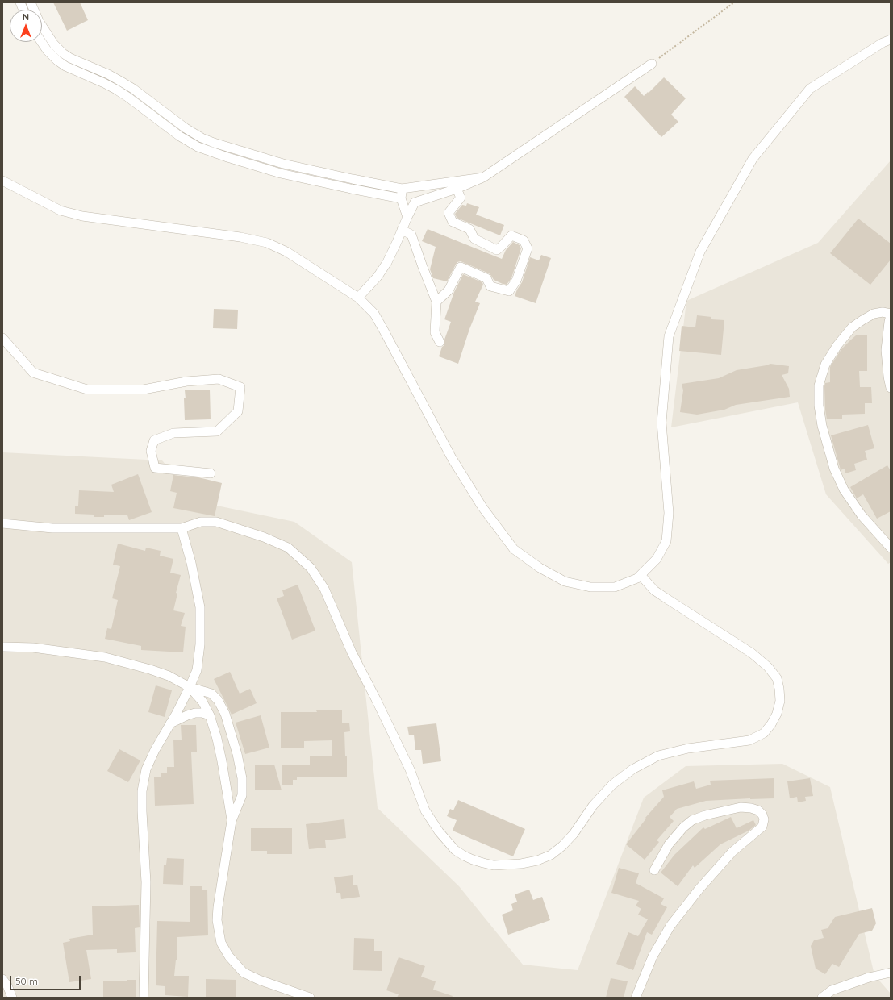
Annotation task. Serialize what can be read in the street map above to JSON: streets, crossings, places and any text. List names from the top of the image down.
{
  "scale_bar": "50 m",
  "north": "top"
}
